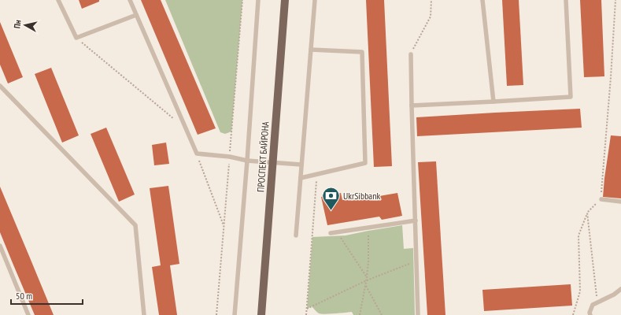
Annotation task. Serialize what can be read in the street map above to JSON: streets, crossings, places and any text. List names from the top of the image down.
{
  "streets": {
    "main road": ["ПРОСПЕКТ БАЙРОНА"]
  },
  "places": {
    "bank": ["UkrSibbank"]
  },
  "scale_bar": "50 m",
  "north": "left"
}
